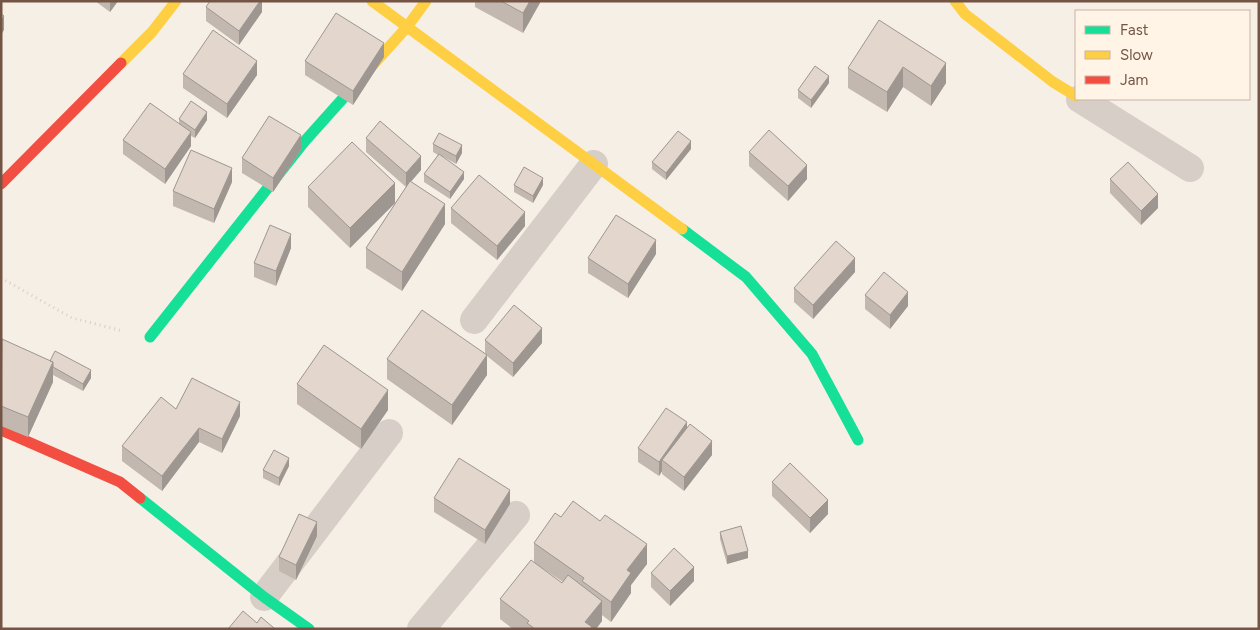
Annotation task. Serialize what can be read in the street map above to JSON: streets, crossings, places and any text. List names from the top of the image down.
{
  "legend": ["Fast", "Slow", "Jam"]
}
